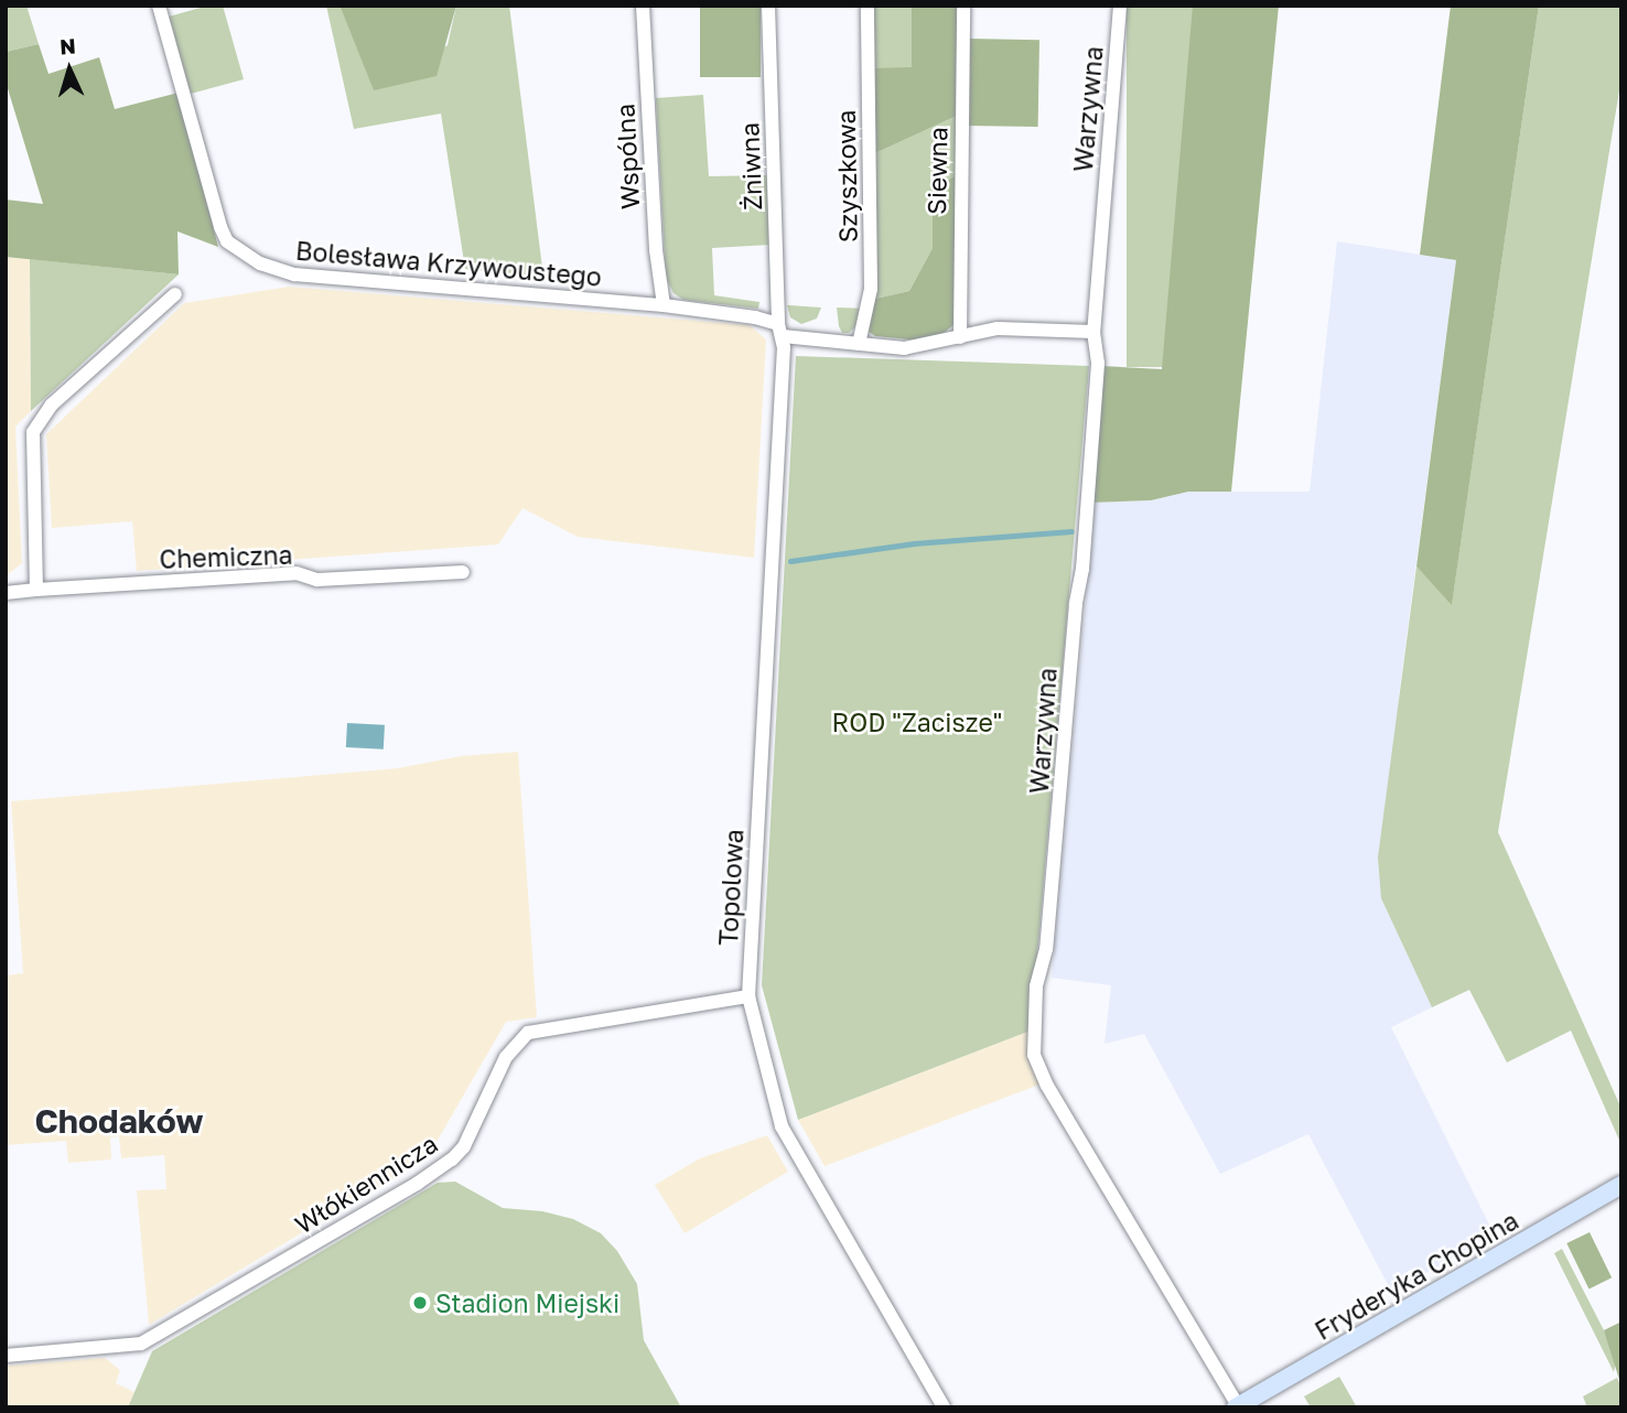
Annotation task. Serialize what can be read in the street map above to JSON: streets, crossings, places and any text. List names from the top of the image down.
{
  "streets": {
    "main road": ["Fryderyka Chopina"],
    "street": [
      "Warzywna",
      "Wspólna",
      "Żniwna",
      "Siewna",
      "Szyszkowa",
      "Bolesława Krzywoustego",
      "Chemiczna",
      "Topolowa",
      "Włókiennicza"
    ]
  },
  "crossings": [
    ["Warzywna", "Bolesława Krzywoustego"],
    ["Warzywna", "Fryderyka Chopina"],
    ["Wspólna", "Bolesława Krzywoustego"],
    ["Żniwna", "Bolesława Krzywoustego"],
    ["Żniwna", "Topolowa"],
    ["Siewna", "Bolesława Krzywoustego"],
    ["Szyszkowa", "Bolesława Krzywoustego"],
    ["Bolesława Krzywoustego", "Topolowa"],
    ["Topolowa", "Włókiennicza"]
  ],
  "districts": ["Chodaków"],
  "parks": ["ROD \"Zacisze\""],
  "places": ["Stadion Miejski"],
  "north": "top"
}
